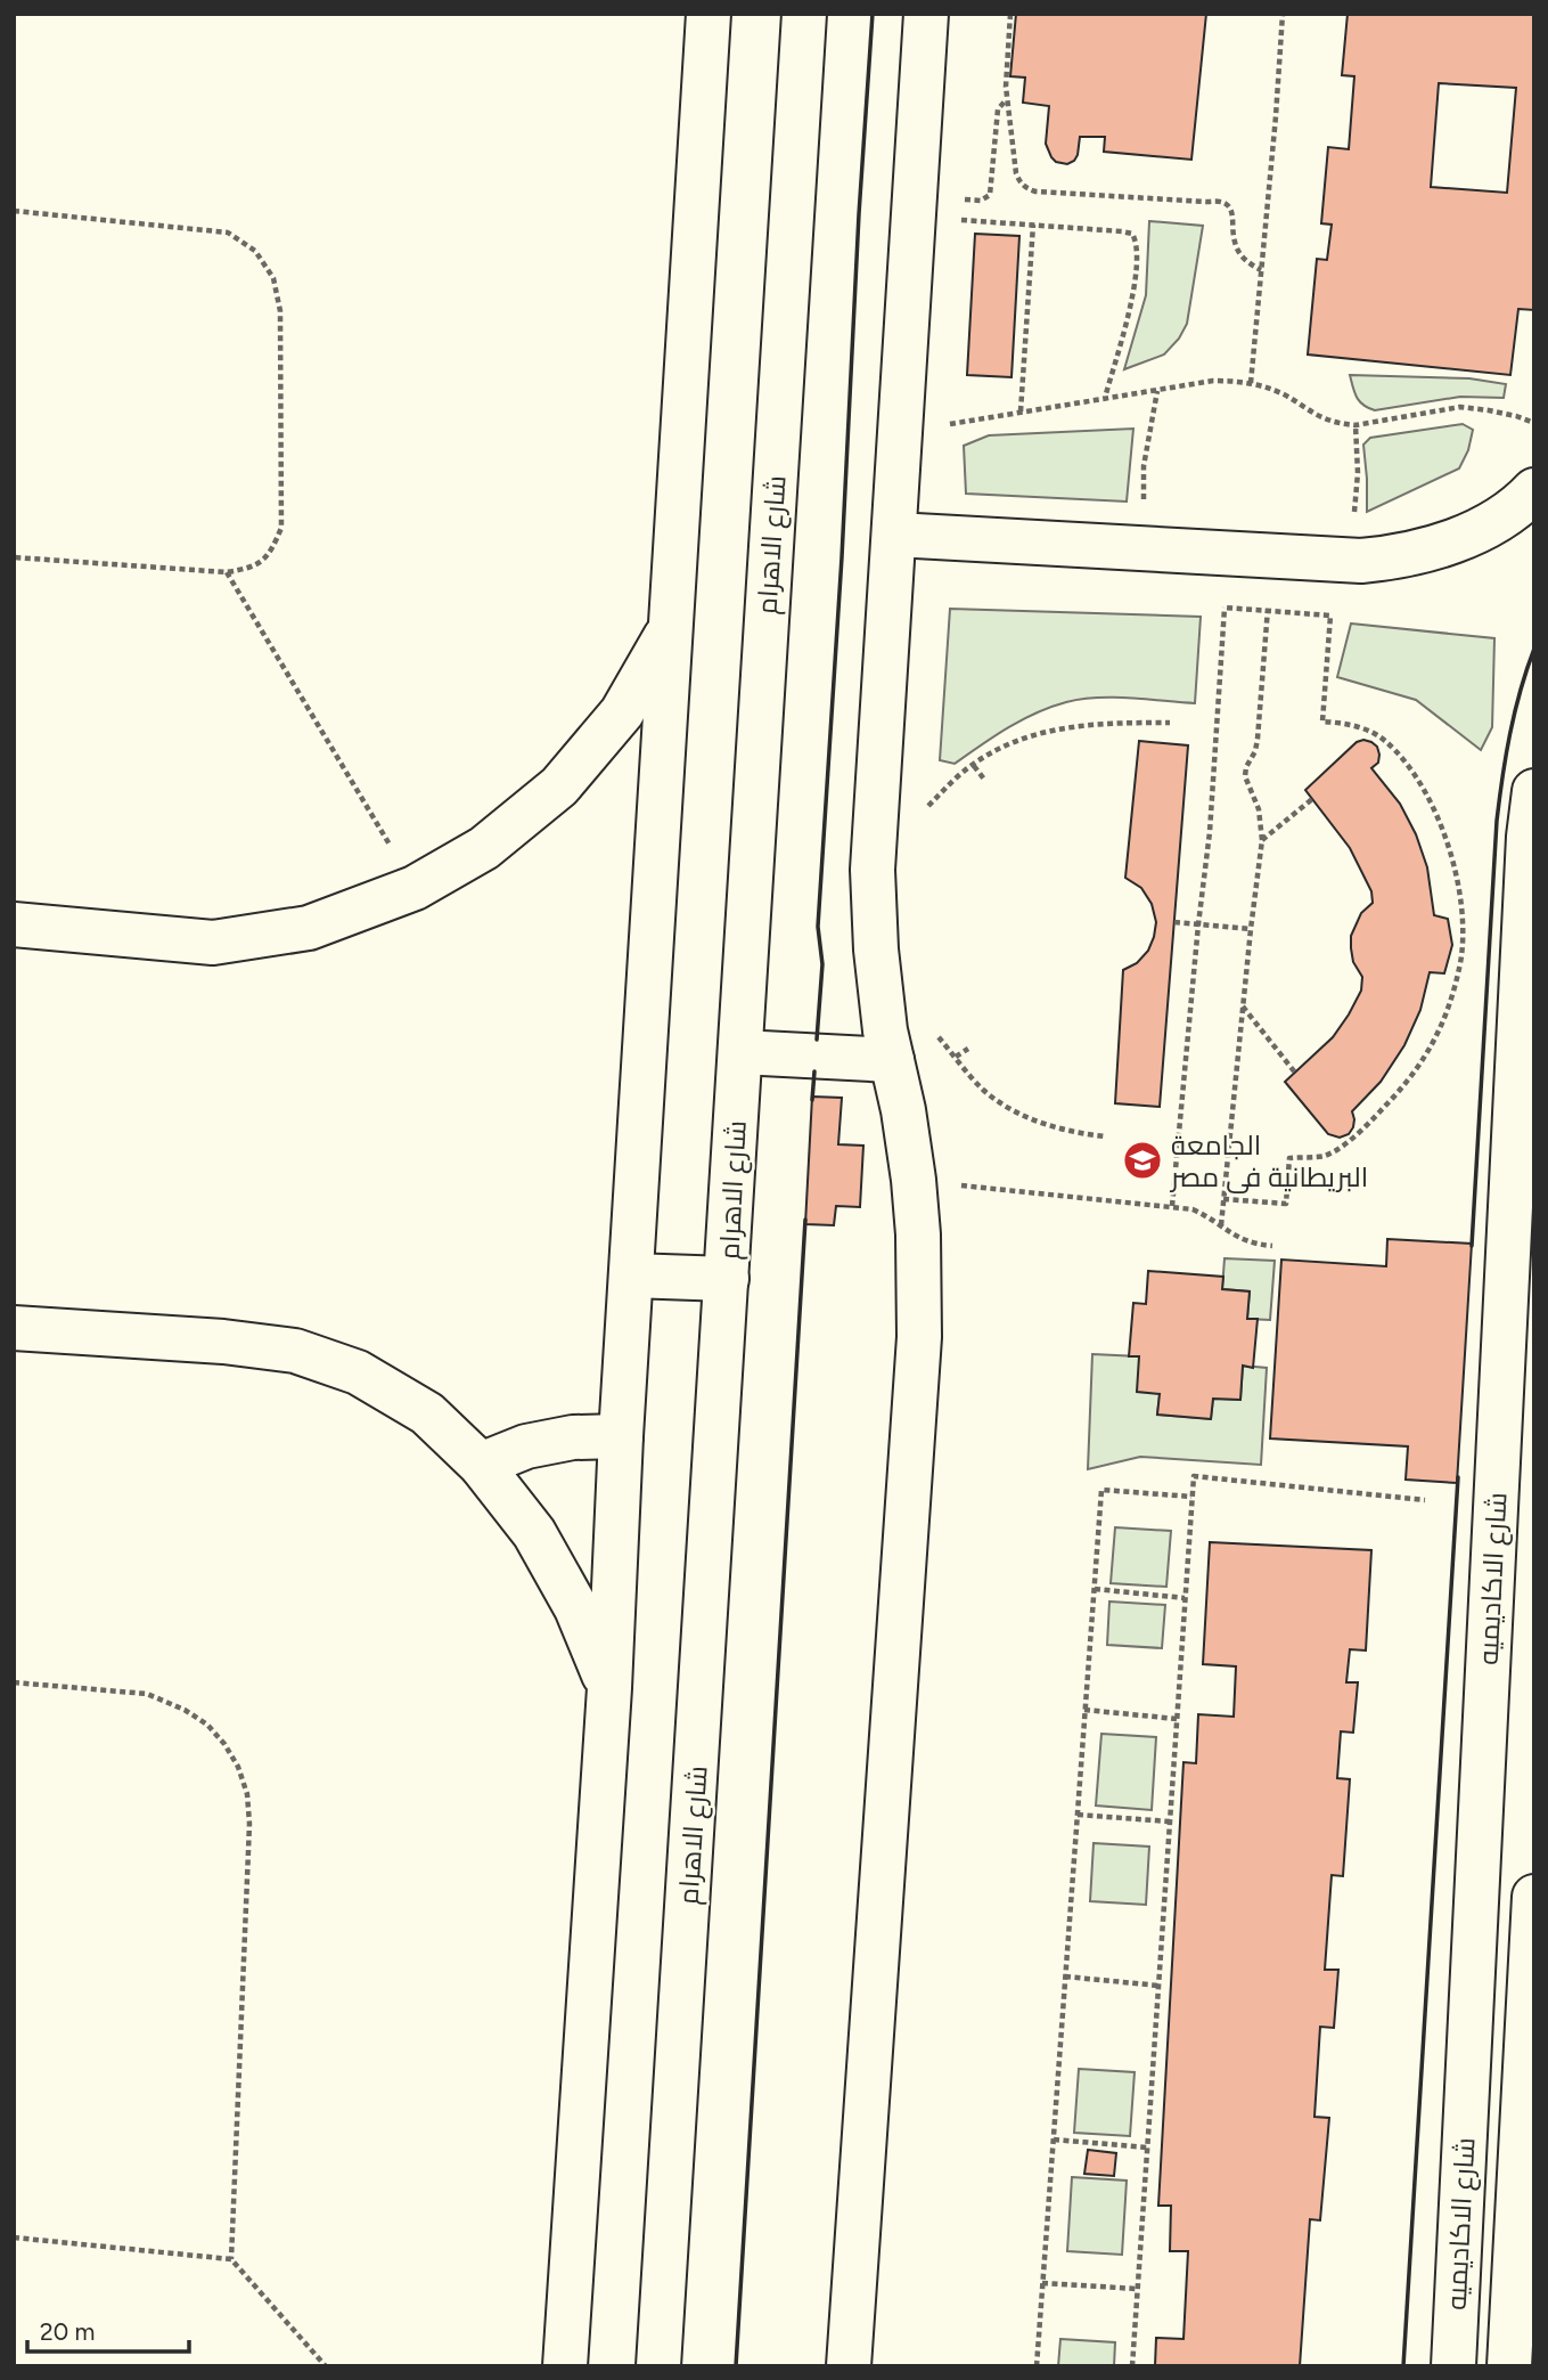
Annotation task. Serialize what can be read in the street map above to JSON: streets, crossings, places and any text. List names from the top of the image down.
{
  "streets": {
    "street": ["شارع الاهرام", "شارع الاكاديميه"]
  },
  "places": {
    "school or university": ["الجامعة البريطانية فى مصر"]
  },
  "scale_bar": "20 m"
}
